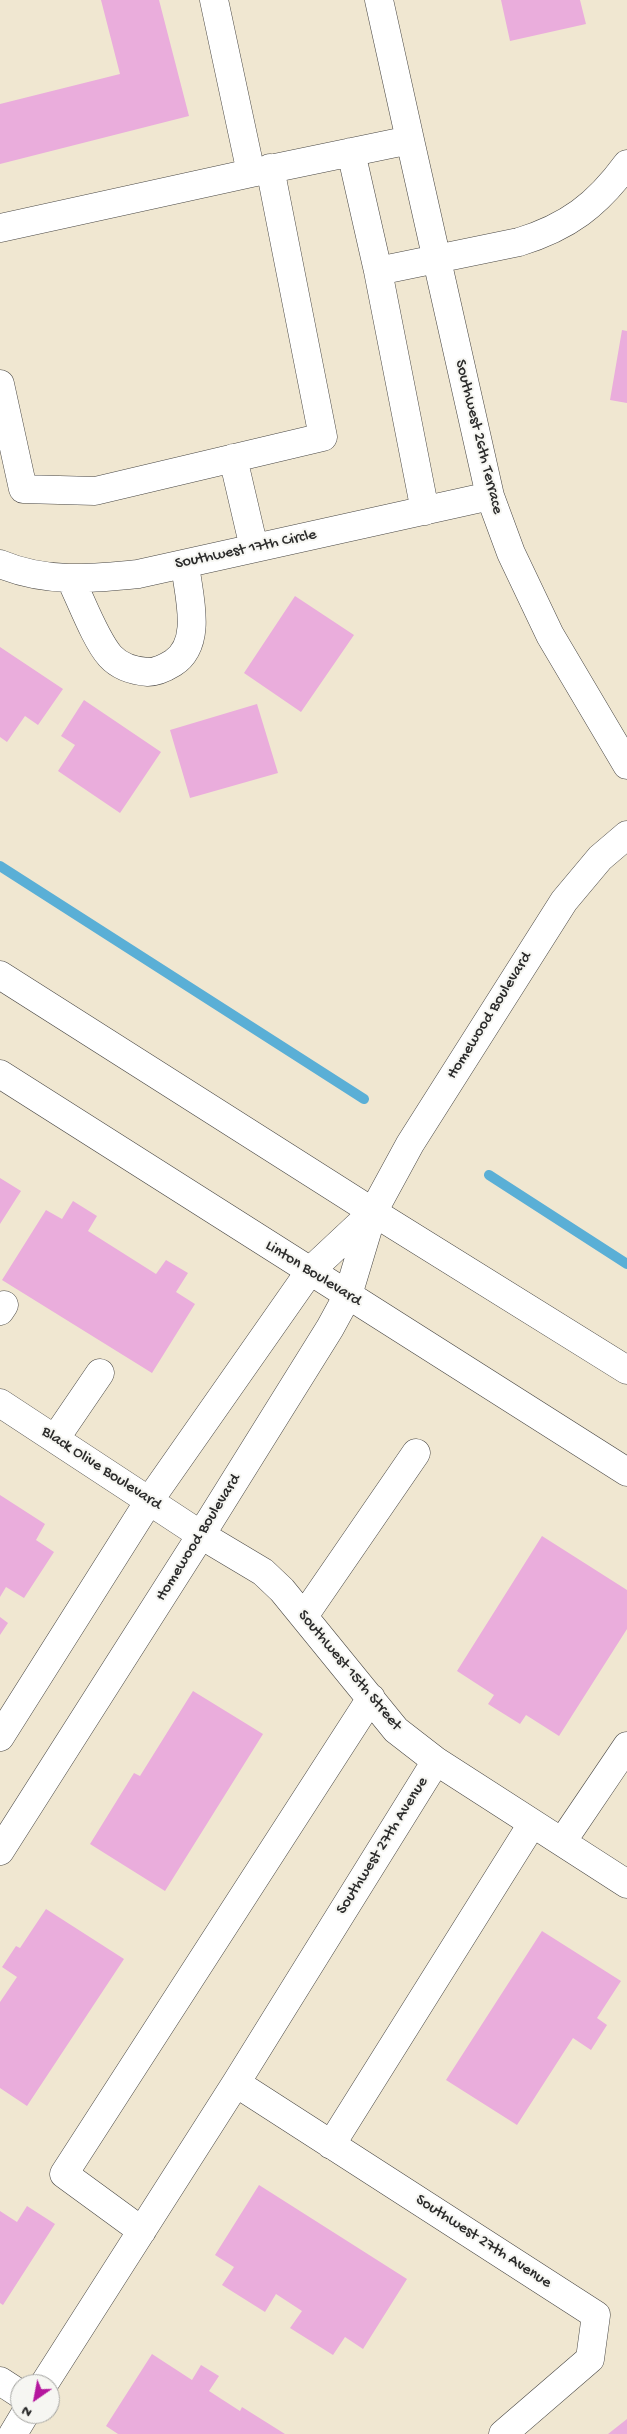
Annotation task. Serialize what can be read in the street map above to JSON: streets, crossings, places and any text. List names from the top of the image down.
{
  "streets": {
    "street": [
      "Southwest 26th Terrace",
      "Southwest 17th Circle",
      "Homewood Boulevard",
      "Linton Boulevard",
      "Black Olive Boulevard",
      "Southwest 15th Street",
      "Southwest 27th Avenue"
    ]
  },
  "crossings": [
    ["Southwest 26th Terrace", "Southwest 17th Circle"],
    ["Homewood Boulevard", "Linton Boulevard"],
    ["Homewood Boulevard", "Black Olive Boulevard"],
    ["Homewood Boulevard", "Southwest 15th Street"],
    ["Black Olive Boulevard", "Southwest 15th Street"],
    ["Southwest 15th Street", "Southwest 27th Avenue"]
  ],
  "north": "bottom left"
}
